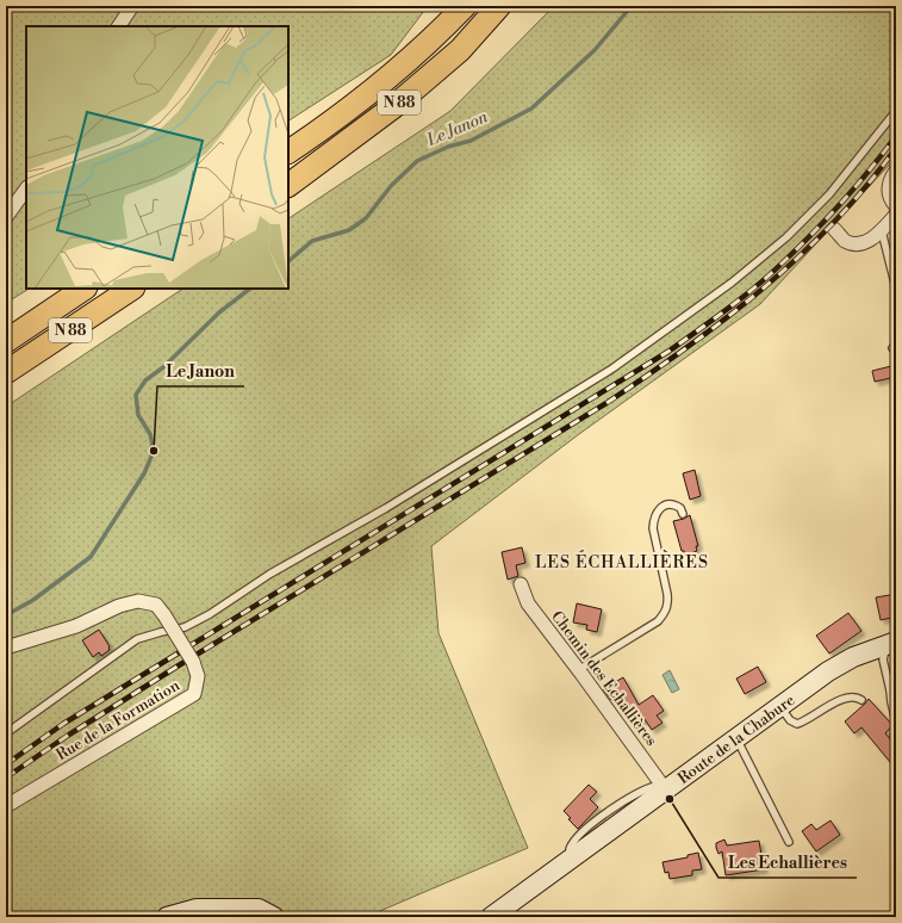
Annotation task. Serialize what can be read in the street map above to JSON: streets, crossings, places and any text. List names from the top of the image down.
{
  "streets": {
    "highway": ["N 88"],
    "main road": ["Route de la Chabure"],
    "street": ["Chemin des Echallières", "Rue de la Formation"]
  },
  "crossings": [
    ["Chemin des Echallières", "Route de la Chabure"]
  ],
  "districts": ["LES ÉCHALLIÈRES"],
  "water": ["Le Janon"],
  "places": ["Le Janon", "Les Echallières"]
}
